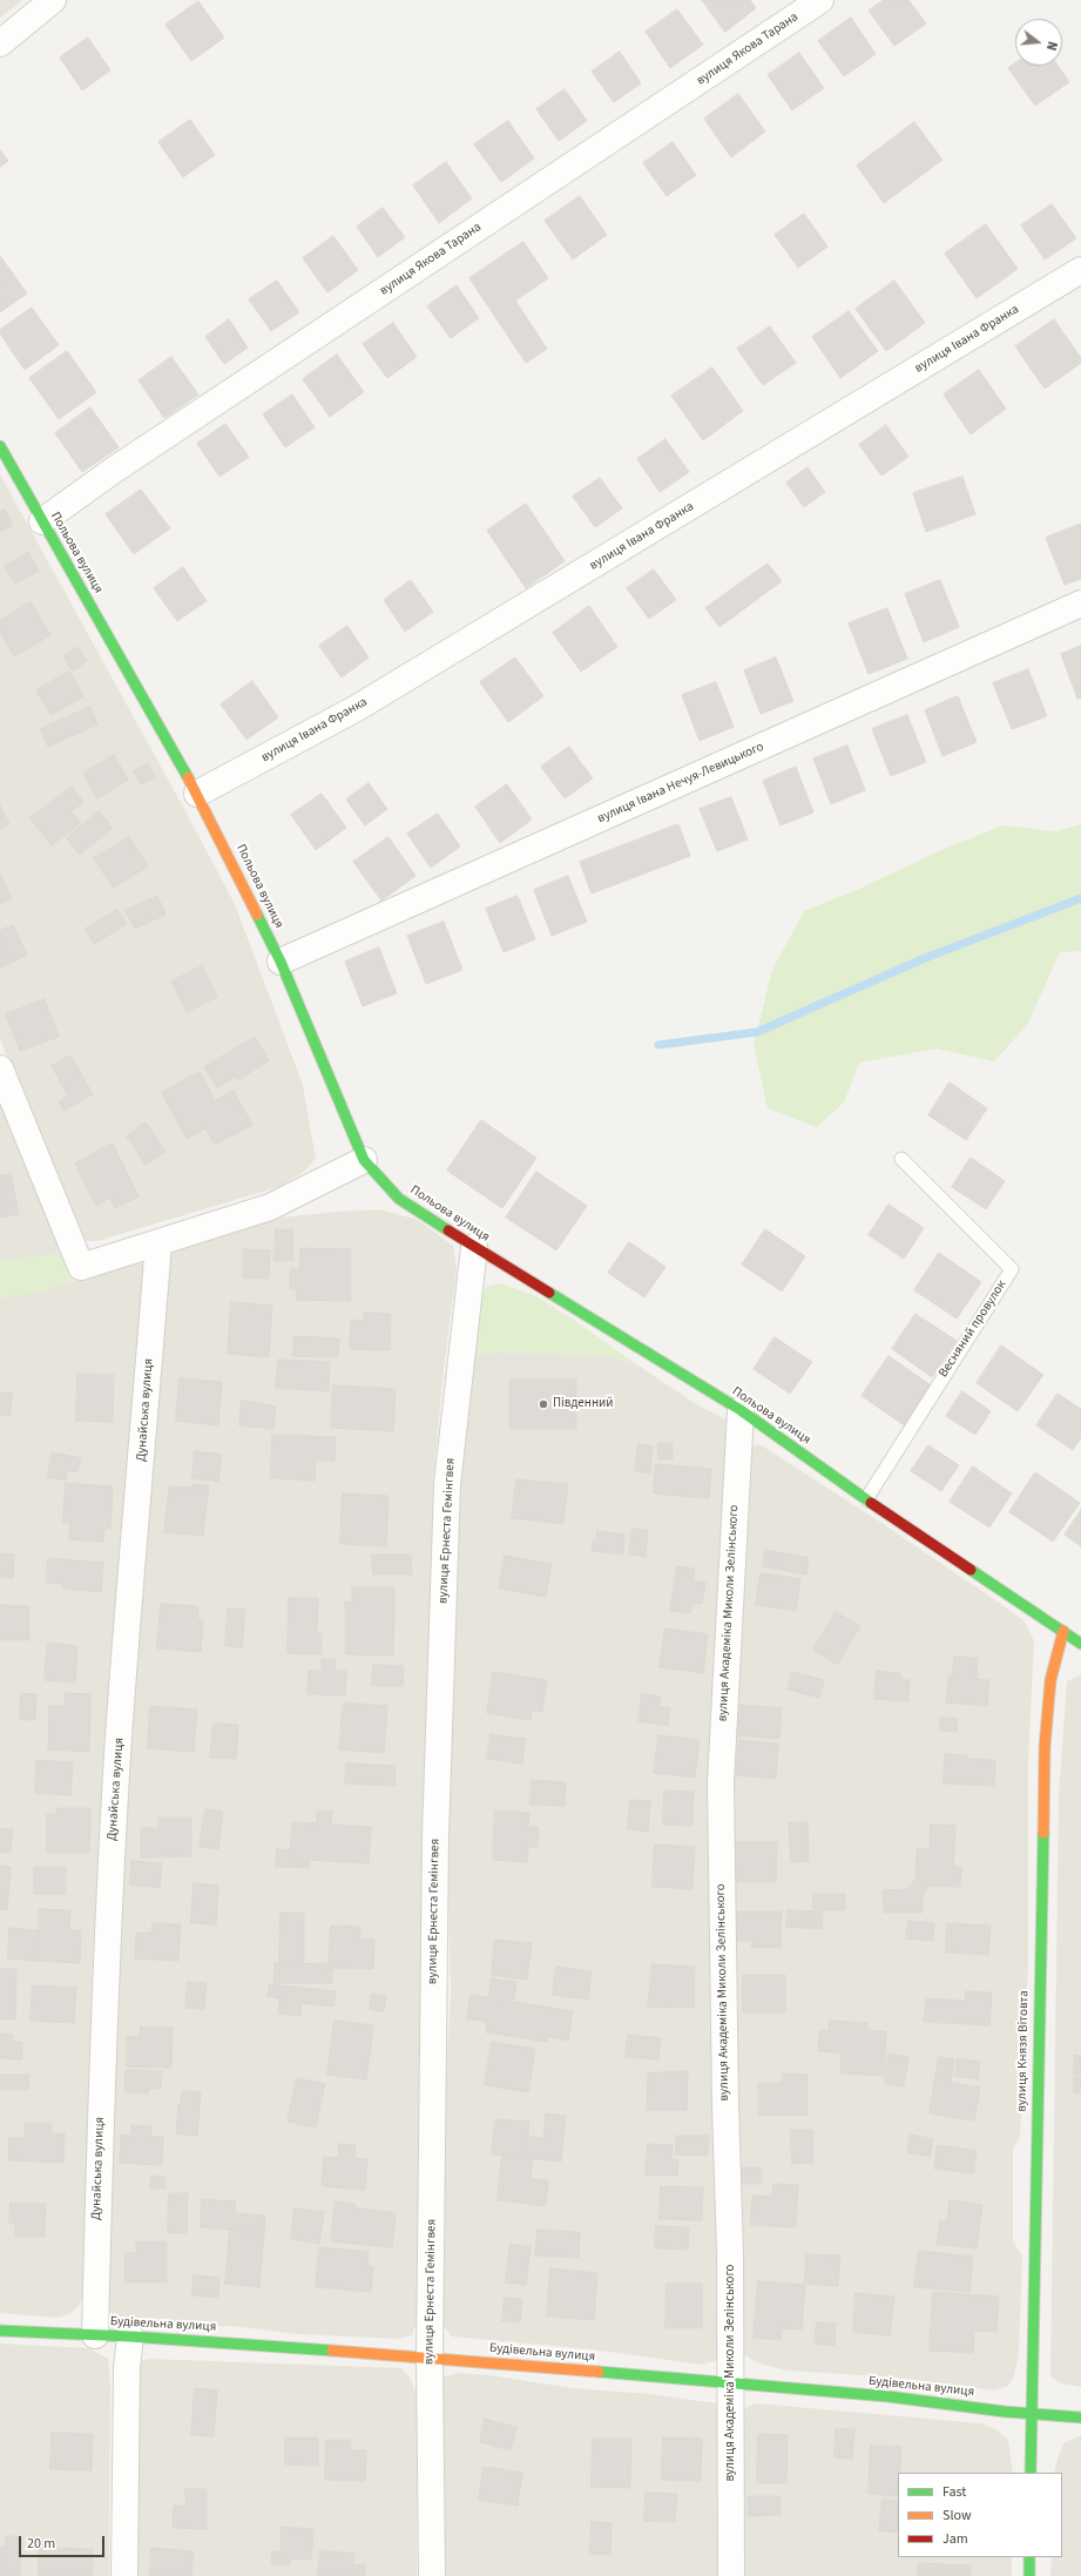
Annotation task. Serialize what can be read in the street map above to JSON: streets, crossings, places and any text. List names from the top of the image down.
{
  "streets": {
    "street": [
      "вулиця Якова Тарана",
      "вулиця Івана Франка",
      "Польова вулиця",
      "вулиця Івана Нечуя-Левицького",
      "Дунайська вулиця",
      "вулиця Ернеста Гемінгвея",
      "вулиця Академіка Миколи Зелінського",
      "вулиця Князя Вітовта",
      "Будівельна вулиця"
    ],
    "lane": ["Весняний провулок"]
  },
  "crossings": [
    ["вулиця Якова Тарана", "Польова вулиця"],
    ["вулиця Івана Франка", "Польова вулиця"],
    ["Польова вулиця", "вулиця Івана Нечуя-Левицького"],
    ["Польова вулиця", "Весняний провулок"],
    ["Польова вулиця", "вулиця Ернеста Гемінгвея"],
    ["Польова вулиця", "вулиця Академіка Миколи Зелінського"],
    ["Польова вулиця", "вулиця Князя Вітовта"],
    ["Дунайська вулиця", "Будівельна вулиця"],
    ["вулиця Ернеста Гемінгвея", "Будівельна вулиця"],
    ["вулиця Академіка Миколи Зелінського", "Будівельна вулиця"],
    ["вулиця Князя Вітовта", "Будівельна вулиця"]
  ],
  "places": ["Південний"],
  "legend": ["Fast", "Slow", "Jam"],
  "scale_bar": "20 m",
  "north": "right"
}
